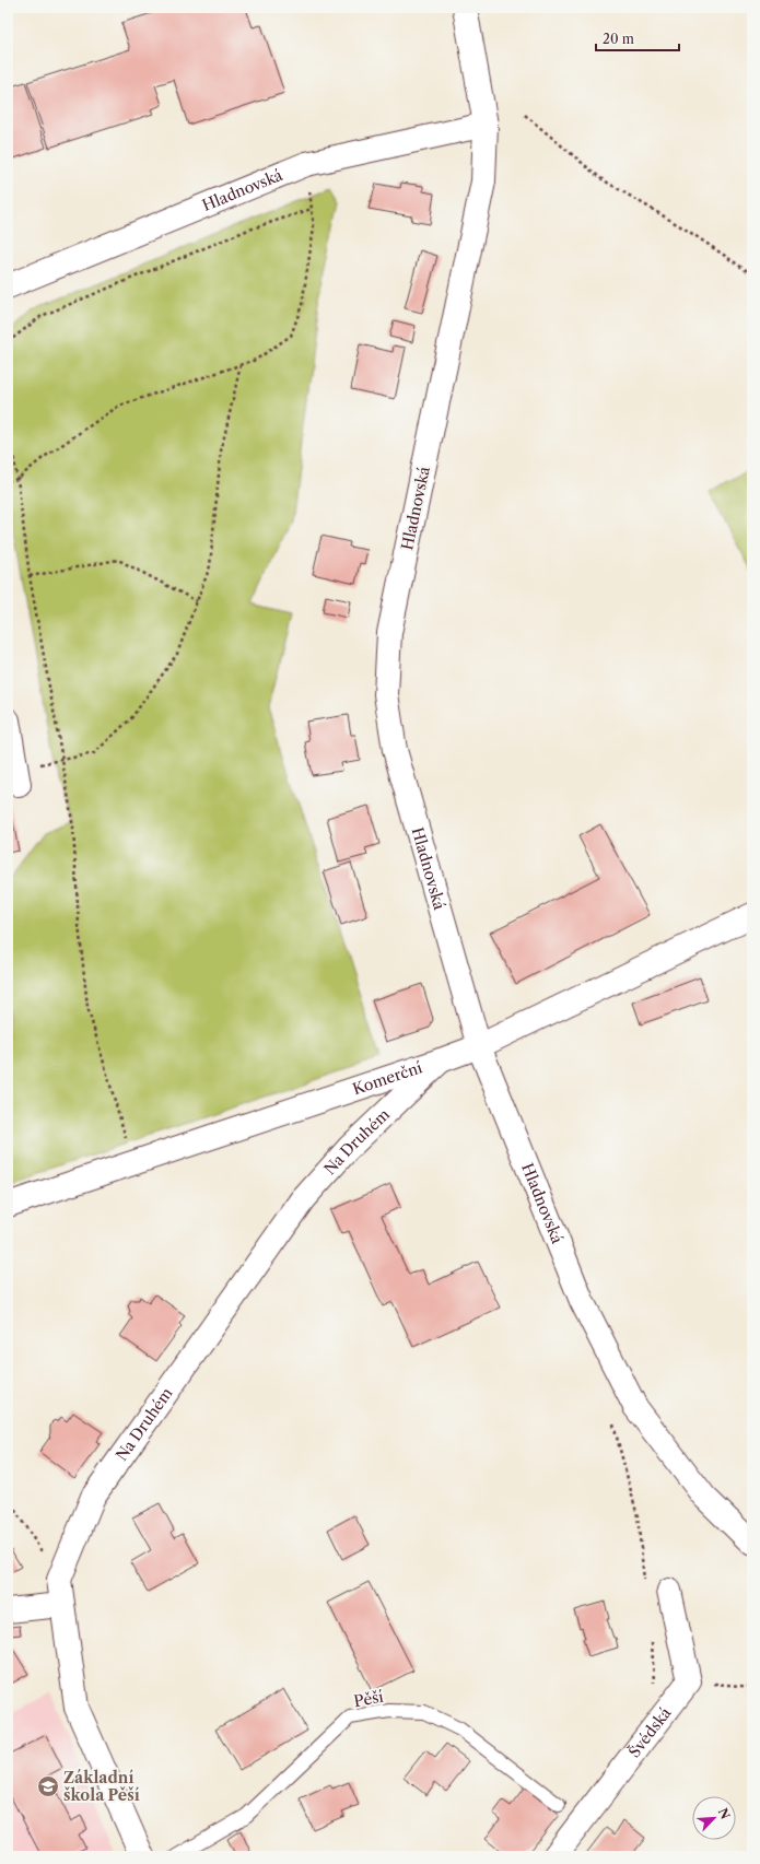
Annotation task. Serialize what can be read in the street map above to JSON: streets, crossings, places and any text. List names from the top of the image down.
{
  "streets": {
    "street": [
      "Hladnovská",
      "Komerční",
      "Na Druhém",
      "Švédská"
    ],
    "lane": ["Pěší"]
  },
  "crossings": [
    ["Hladnovská", "Komerční"],
    ["Komerční", "Na Druhém"]
  ],
  "places": {
    "school or university": ["Základní škola Pěší"]
  },
  "scale_bar": "20 m",
  "north": "top right"
}
